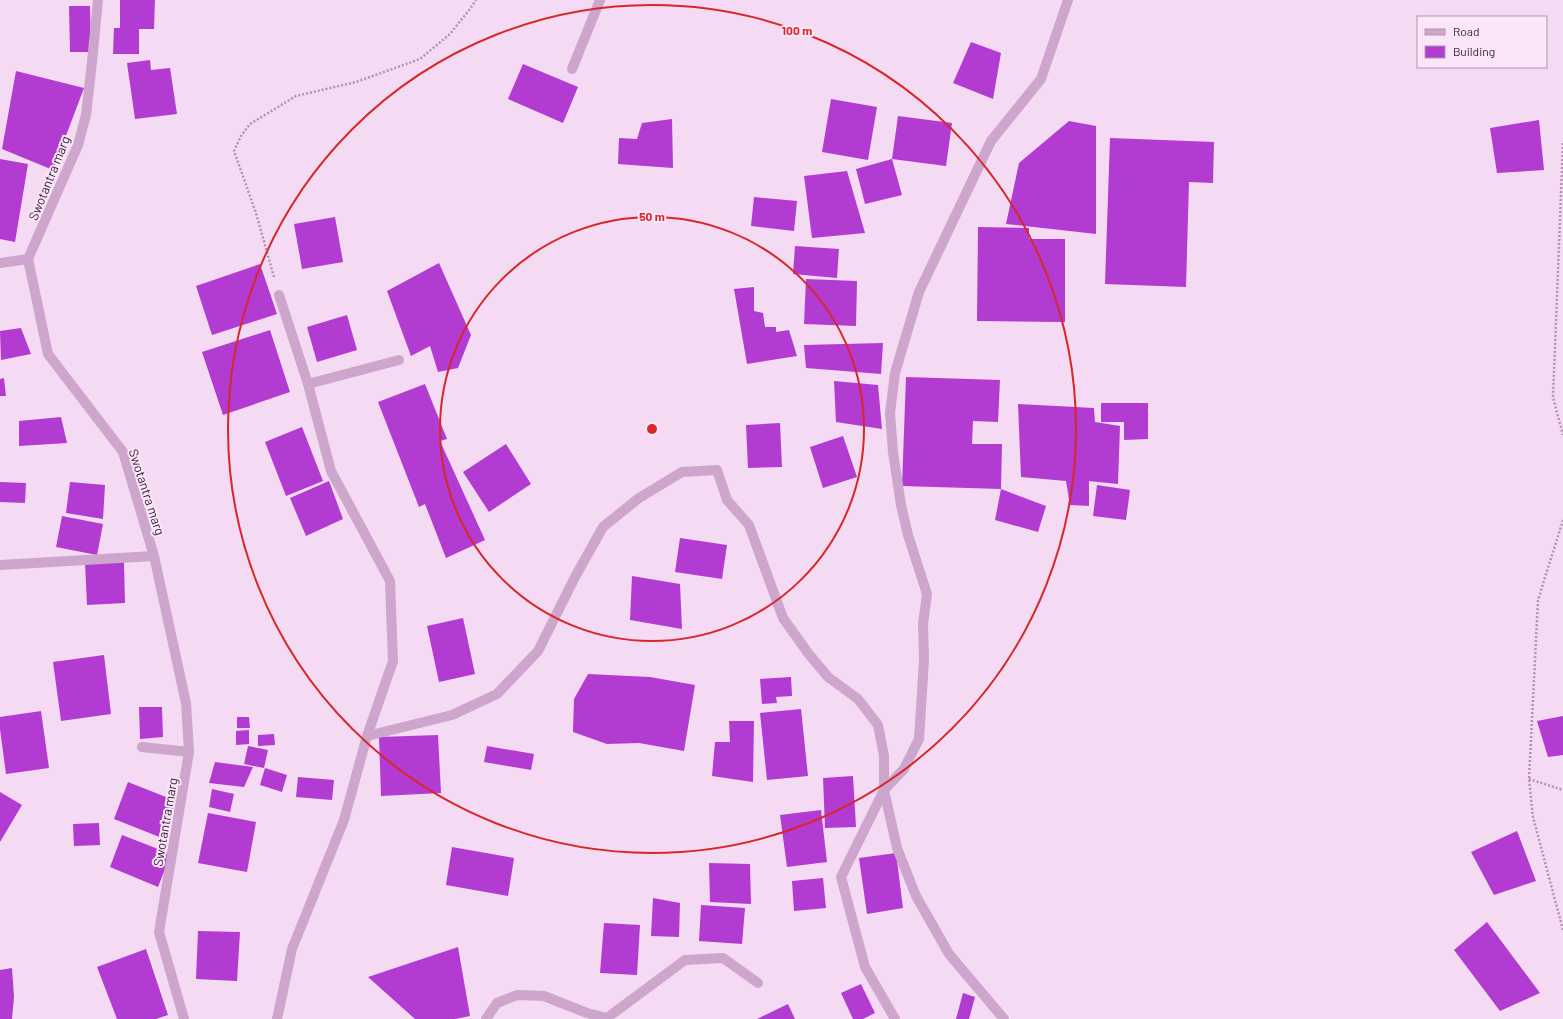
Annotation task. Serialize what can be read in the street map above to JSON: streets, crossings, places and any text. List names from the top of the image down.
{
  "streets": {
    "street": ["Swotantra marg"]
  },
  "legend": ["Road", "Building"],
  "rings": ["100 m", "50 m"]
}
